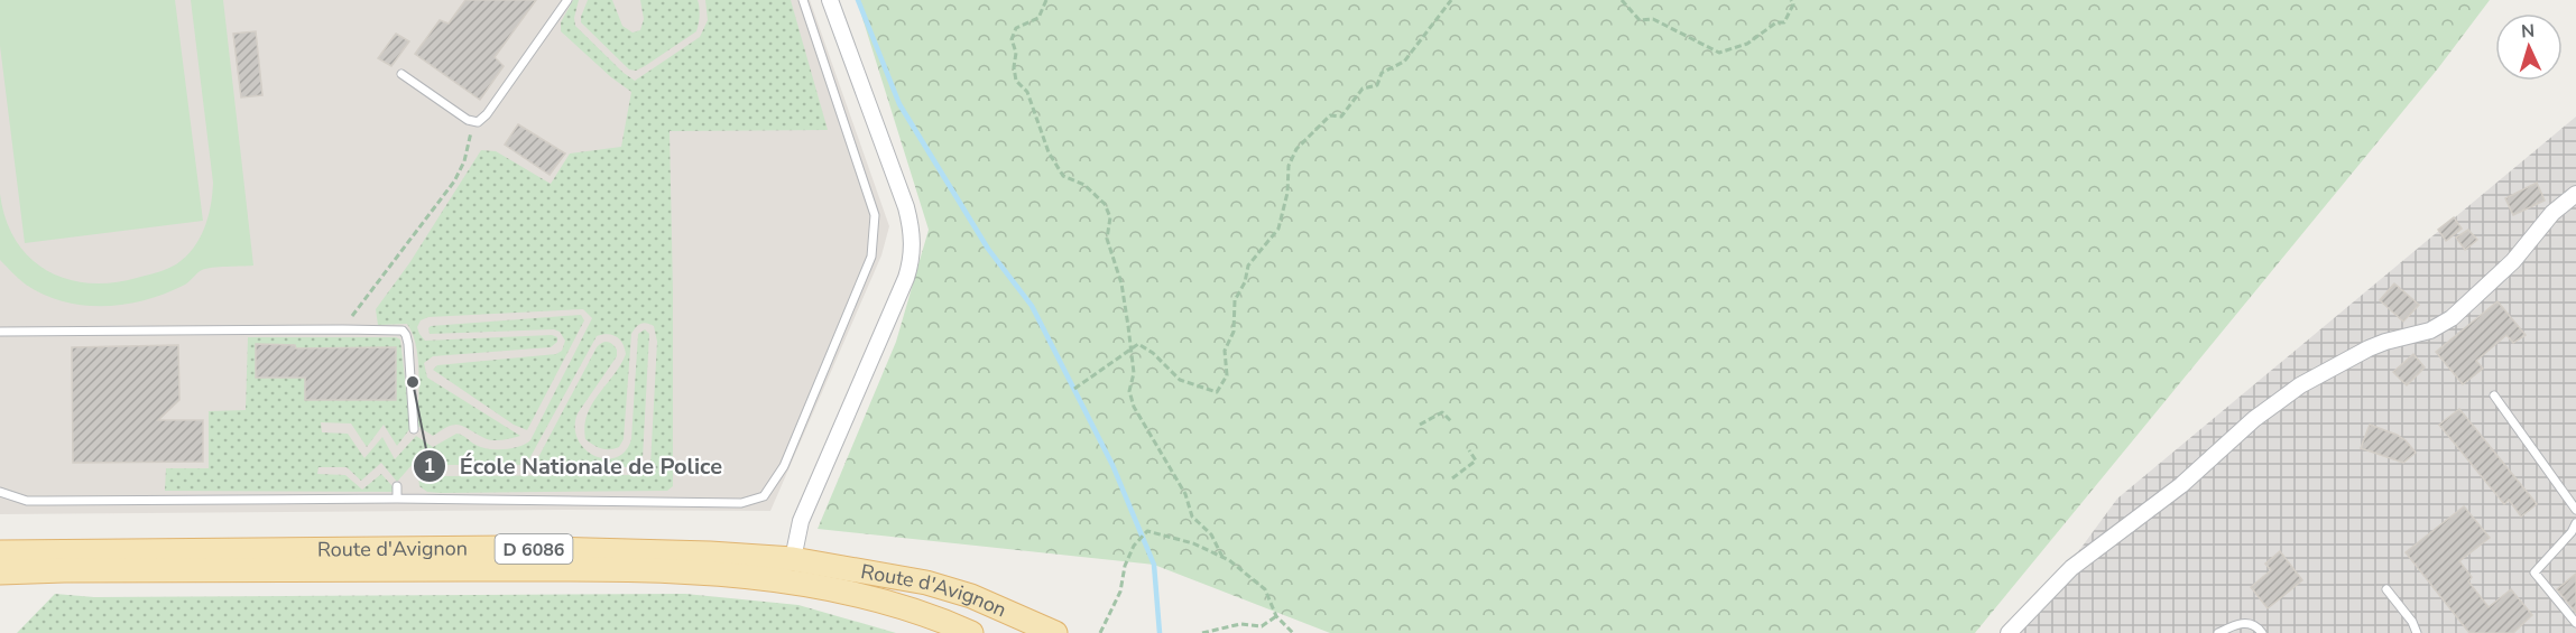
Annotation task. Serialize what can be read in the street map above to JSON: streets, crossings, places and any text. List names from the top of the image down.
{
  "streets": {
    "main road": ["Route d'Avignon", "D 6086"]
  },
  "places": ["École Nationale de Police"],
  "north": "top"
}
